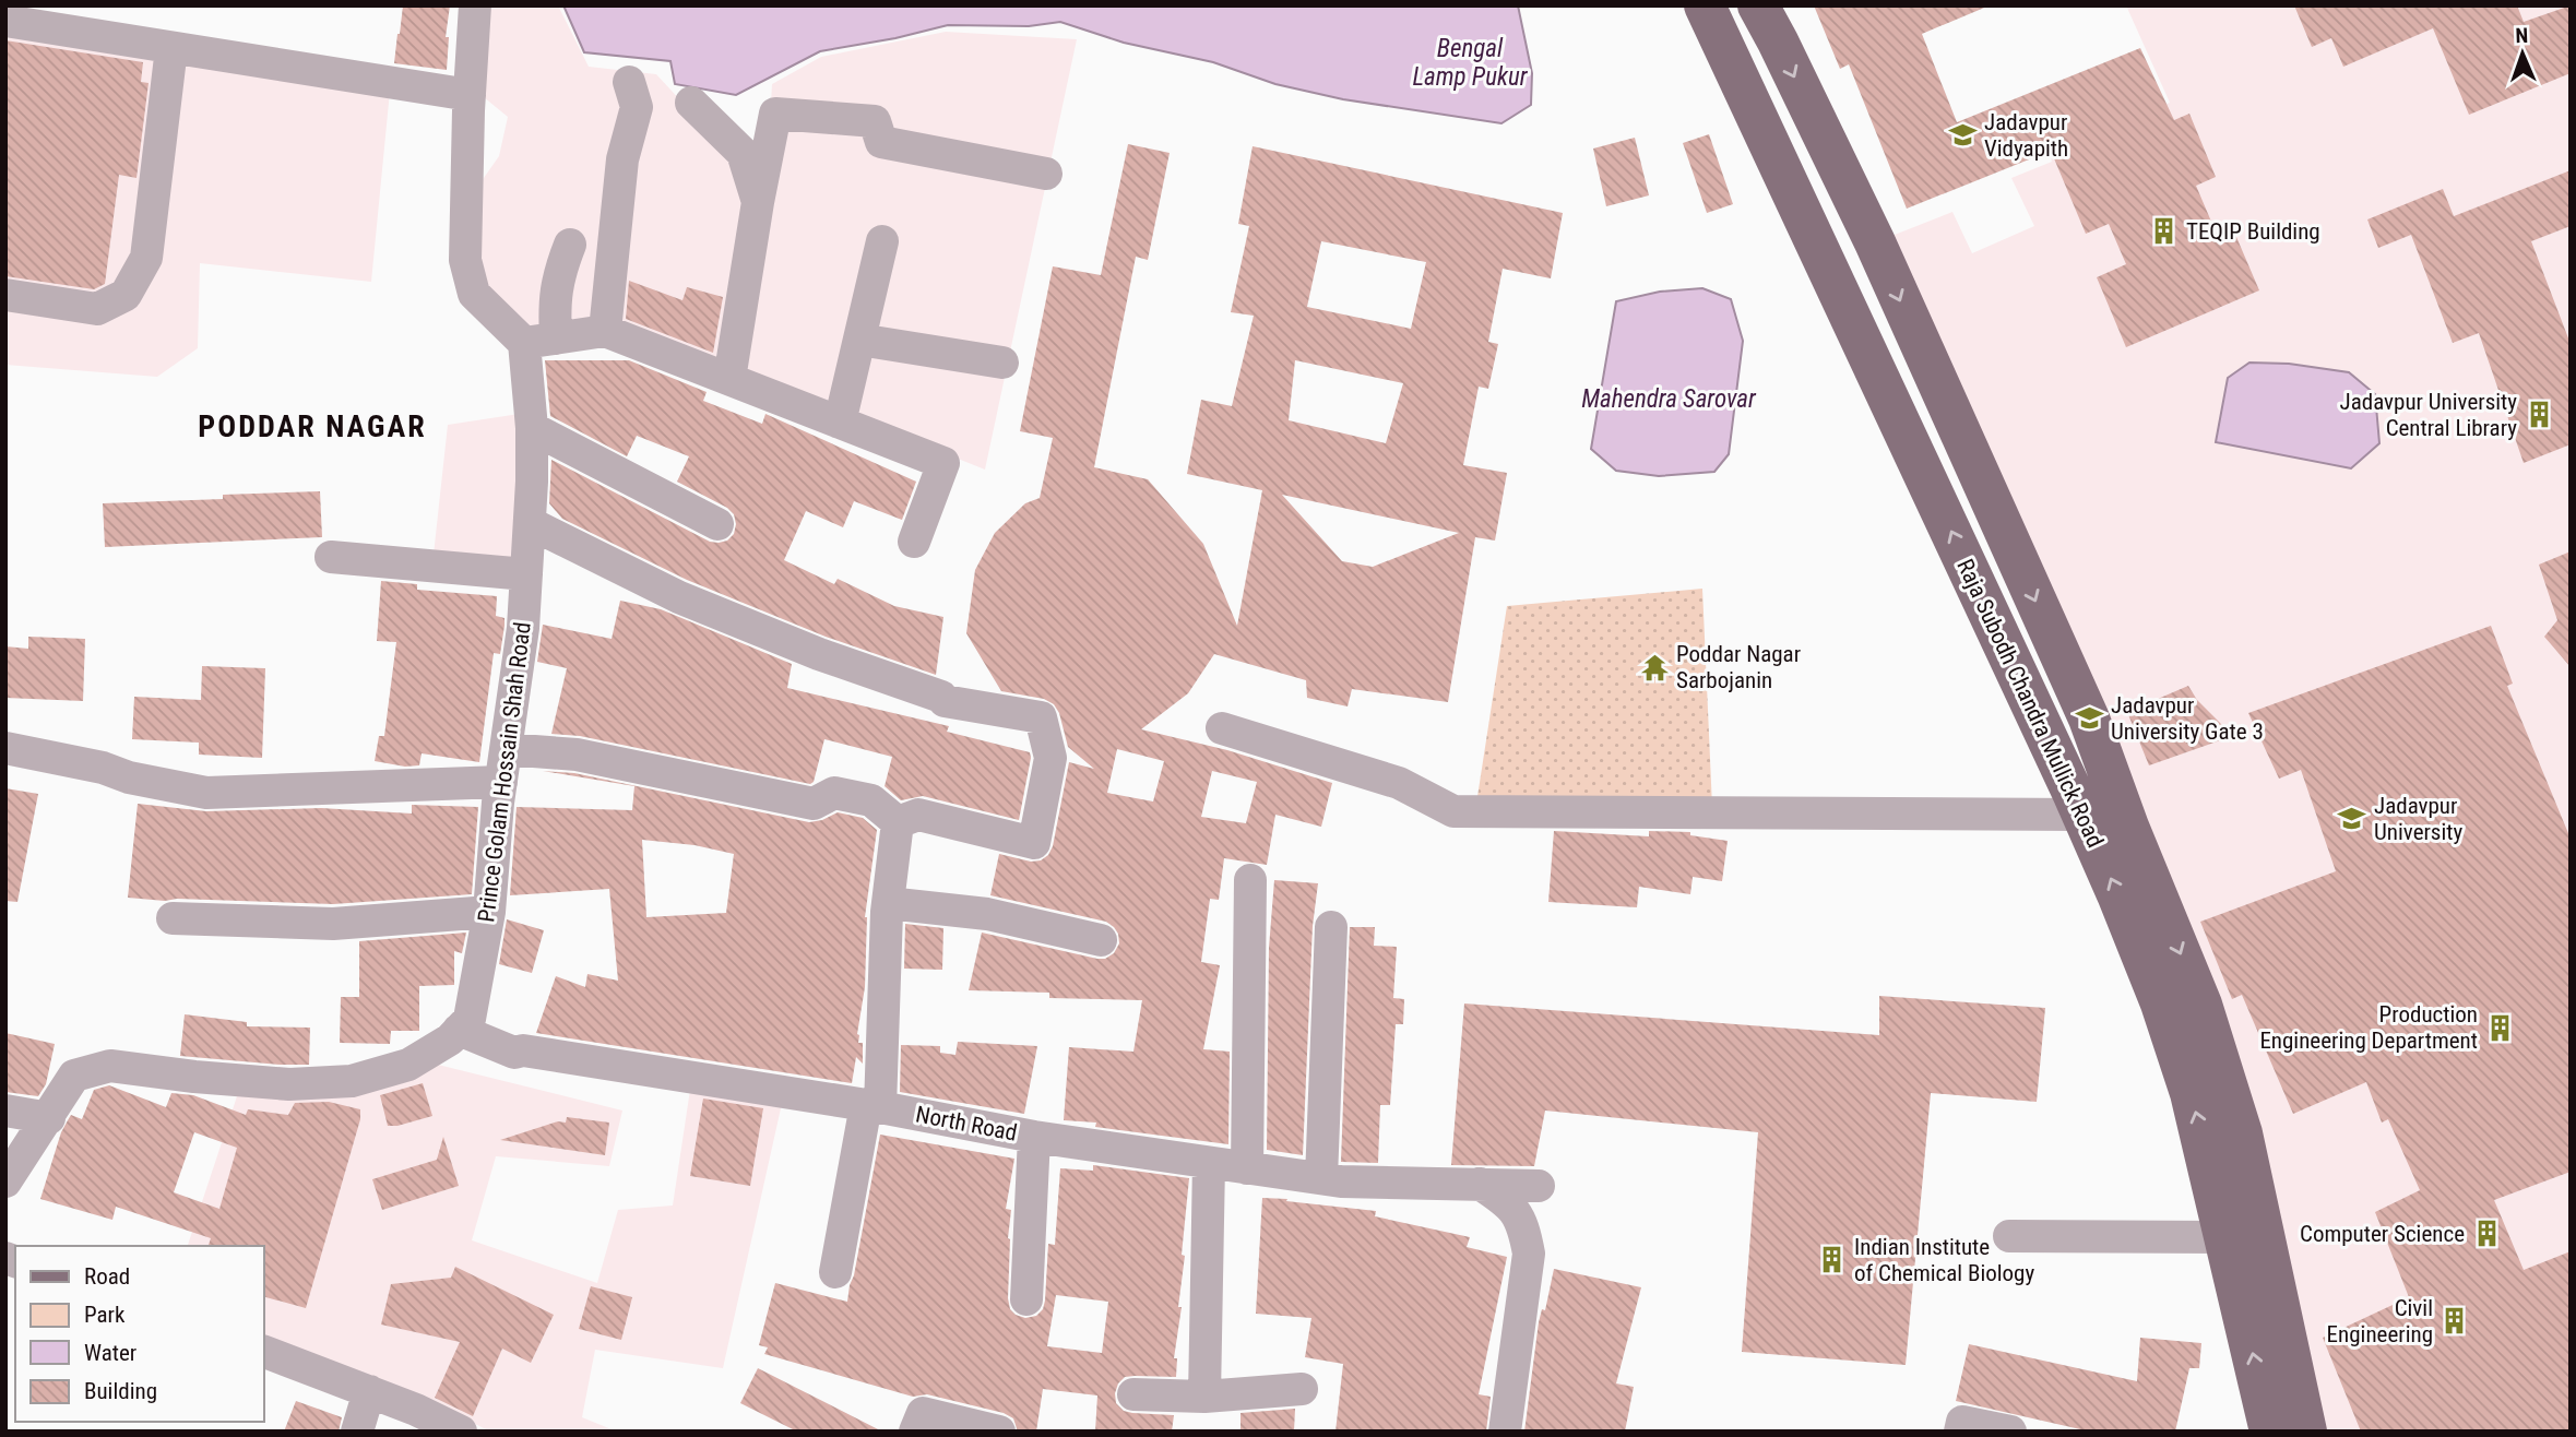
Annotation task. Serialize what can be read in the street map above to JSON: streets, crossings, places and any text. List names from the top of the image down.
{
  "streets": {
    "main road": ["Raja Subodh Chandra Mullick Road"],
    "street": ["Prince Golam Hossain Shah Road", "North Road"]
  },
  "crossings": [
    ["Prince Golam Hossain Shah Road", "North Road"]
  ],
  "districts": ["PODDAR NAGAR"],
  "water": ["Bengal Lamp Pukur", "Mahendra Sarovar"],
  "places": {
    "school or university": ["Jadavpur Vidyapith", "Jadavpur University Gate 3", "Jadavpur University"],
    "building": [
      "TEQIP Building",
      "Jadavpur University Central Library",
      "Production Engineering Department",
      "Computer Science",
      "Indian Institute of Chemical Biology",
      "Civil Engineering"
    ],
    "temple": ["Poddar Nagar Sarbojanin"]
  },
  "legend": [
    "Road",
    "Park",
    "Water",
    "Building"
  ],
  "north": "top"
}
